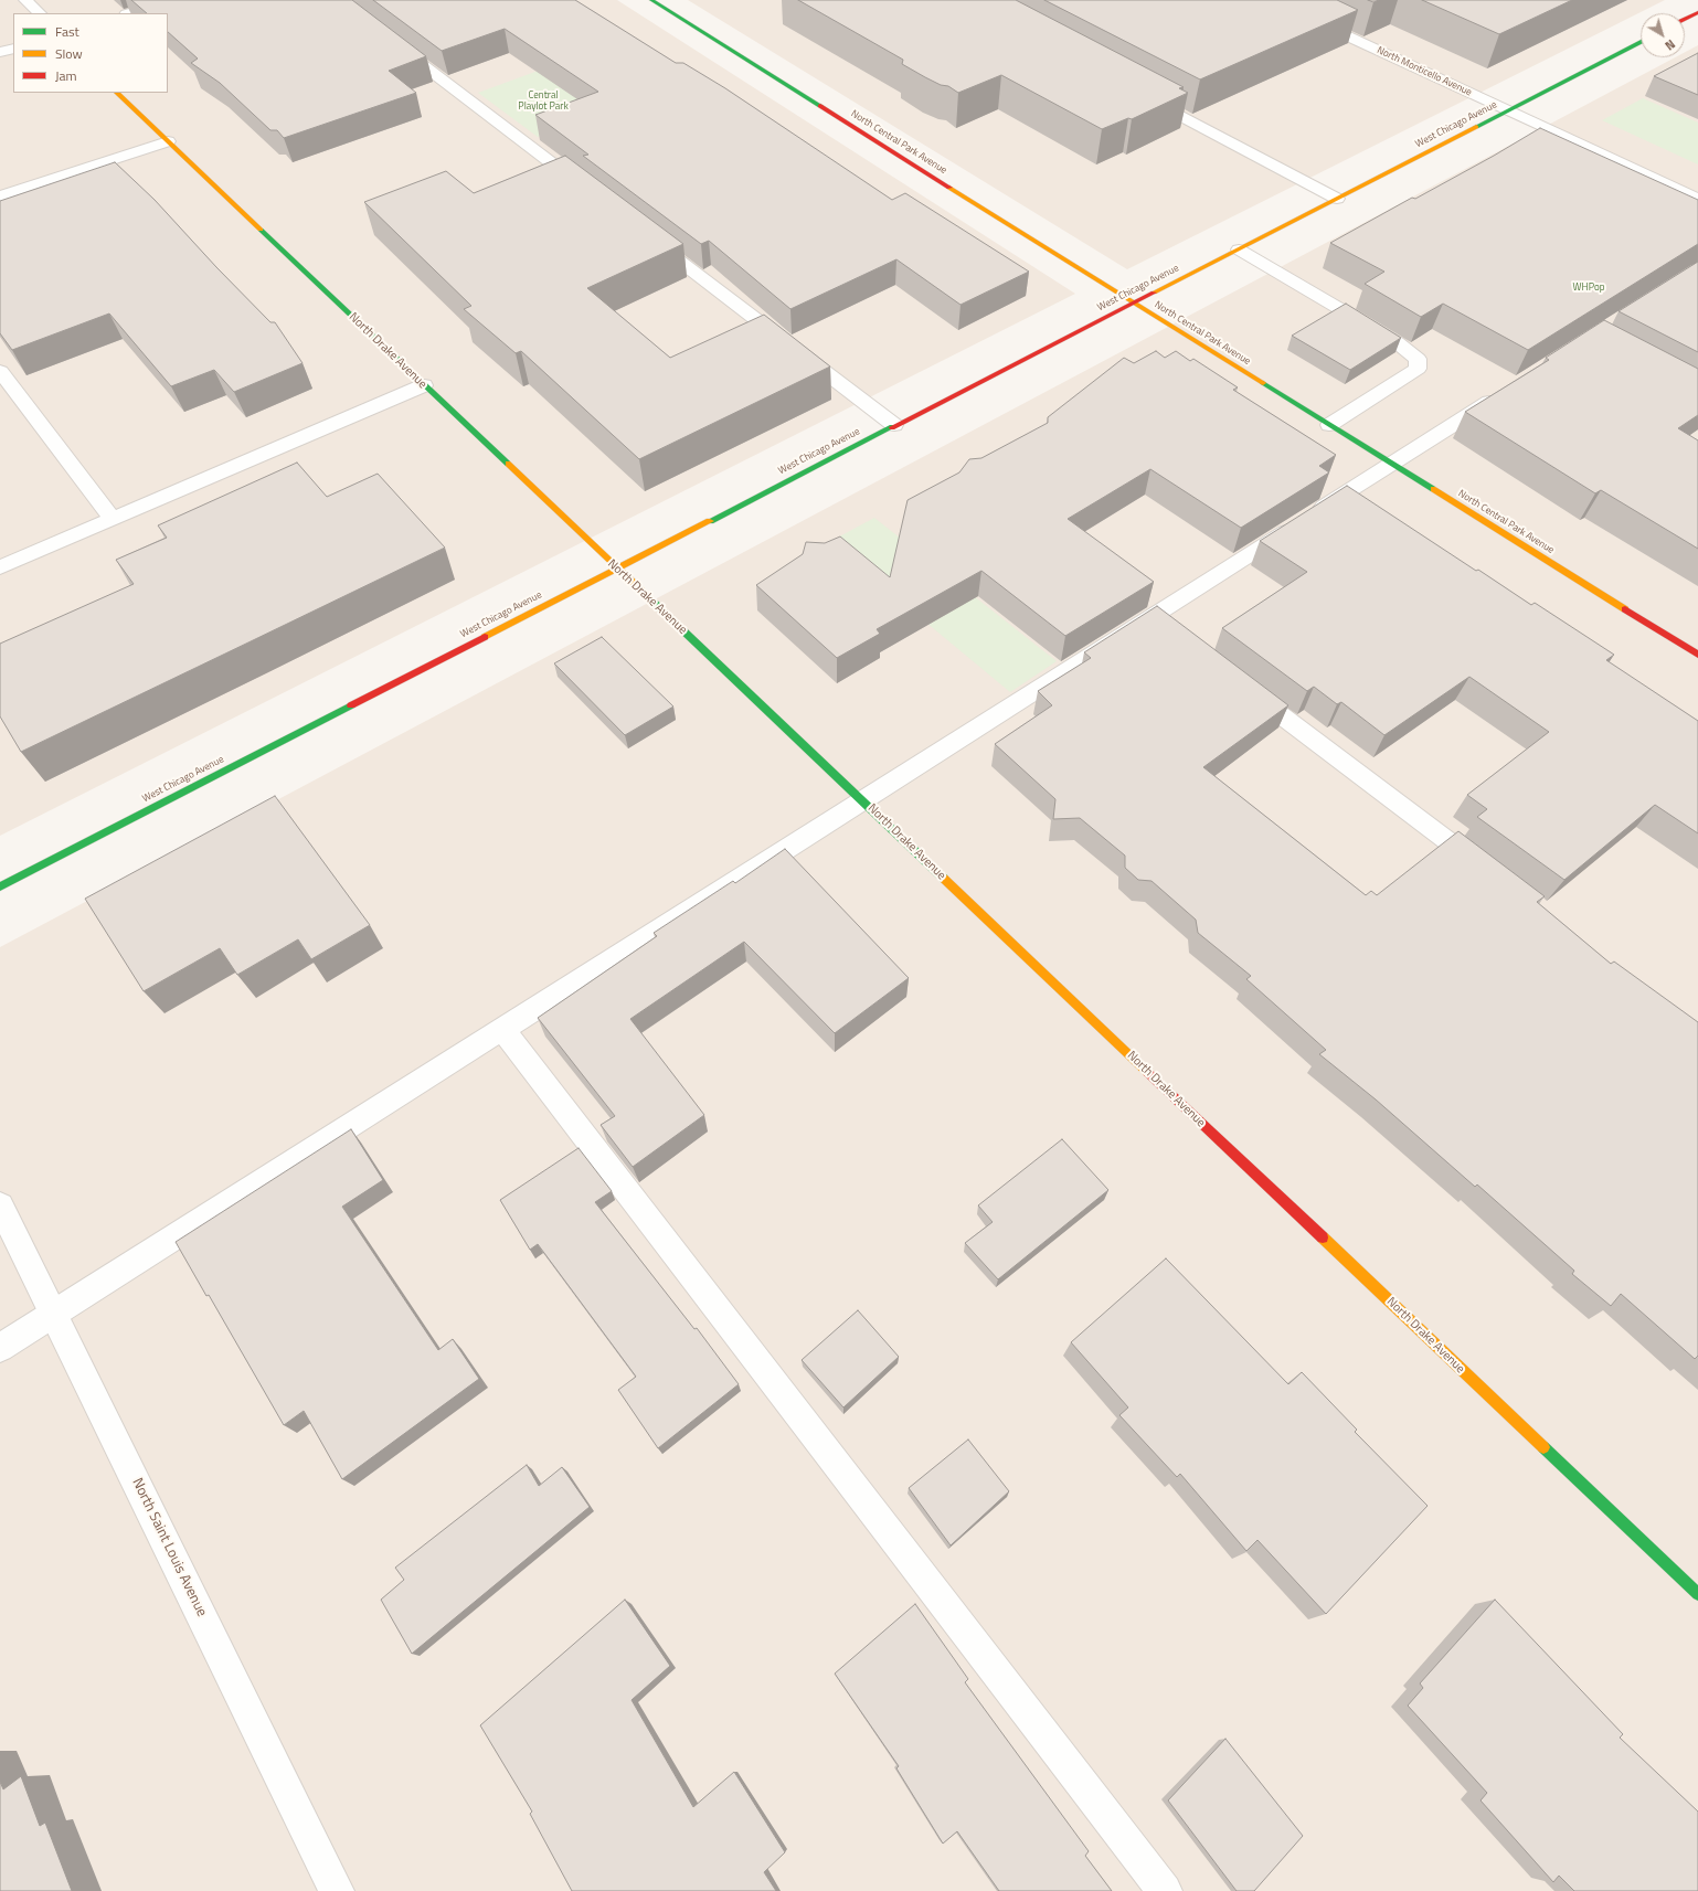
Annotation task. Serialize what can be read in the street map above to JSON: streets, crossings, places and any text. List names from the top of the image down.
{
  "streets": {
    "street": [
      "North Monticello Avenue",
      "West Chicago Avenue",
      "North Central Park Avenue",
      "North Drake Avenue",
      "North Saint Louis Avenue"
    ]
  },
  "crossings": [
    ["North Monticello Avenue", "West Chicago Avenue"],
    ["West Chicago Avenue", "North Central Park Avenue"],
    ["West Chicago Avenue", "North Drake Avenue"]
  ],
  "parks": ["Central Playlot Park", "WHPop"],
  "legend": ["Fast", "Slow", "Jam"],
  "north": "bottom right"
}
